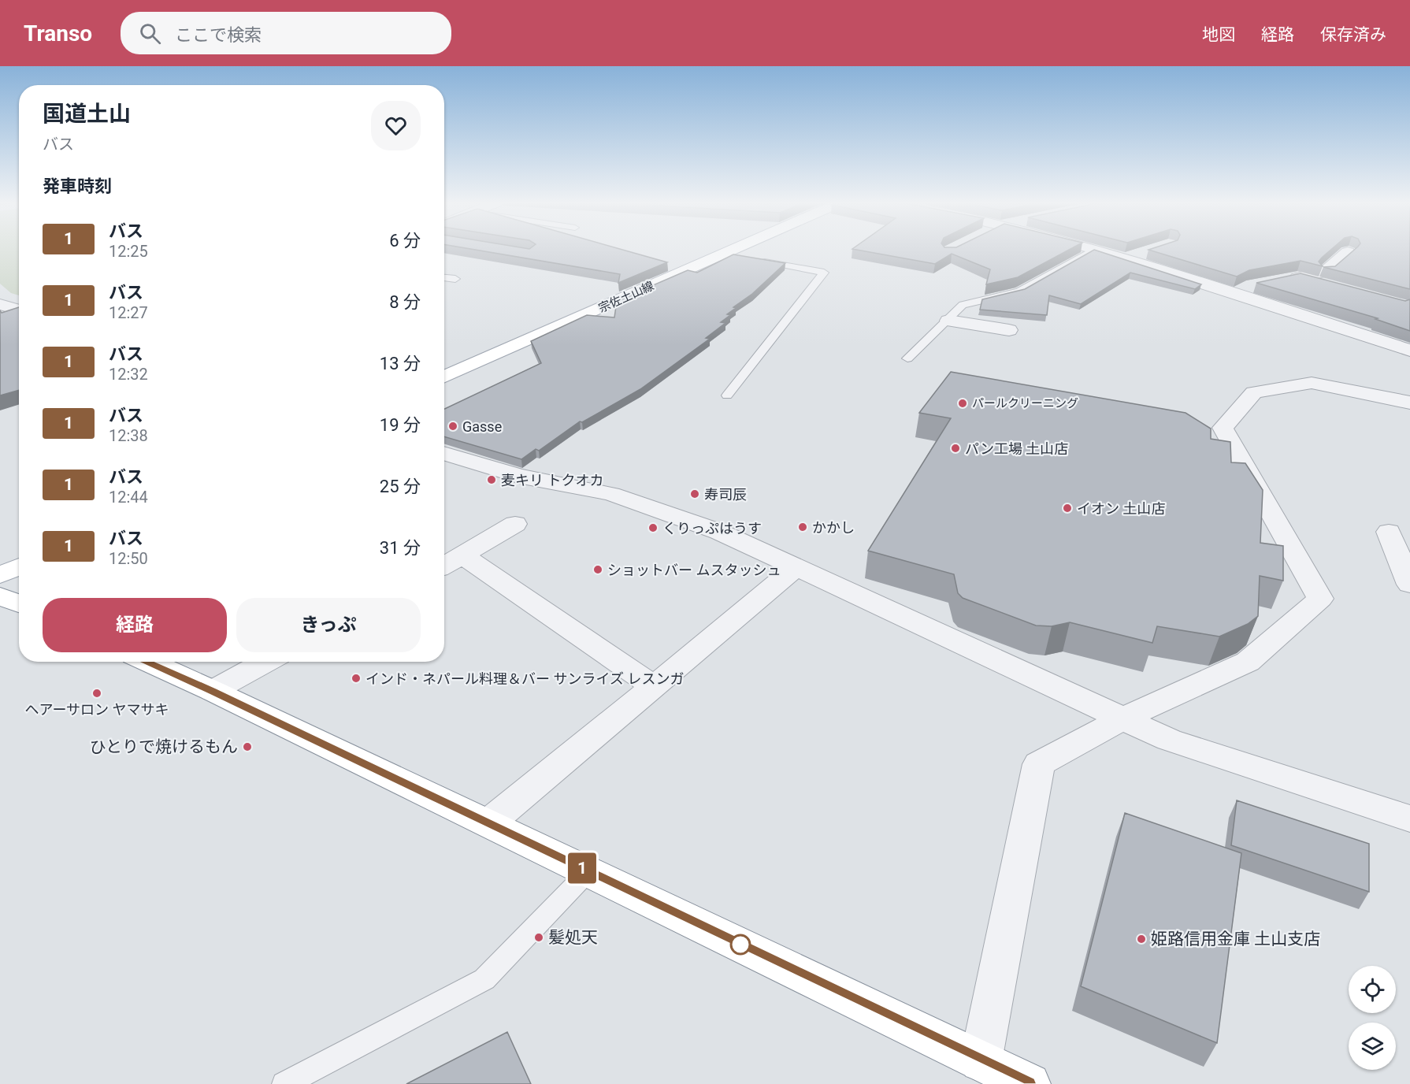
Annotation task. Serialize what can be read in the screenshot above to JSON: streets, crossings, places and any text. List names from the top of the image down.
{
  "streets": {
    "main road": ["宗佐土山線"]
  },
  "places": [
    "パールクリーニング",
    "Gasse",
    "パン工場 土山店",
    "麦キリ トクオカ",
    "寿司辰",
    "イオン 土山店",
    "かかし",
    "くりっぷはうす",
    "ショットバー ムスタッシュ",
    "インド・ネパール料理＆バー サンライズ レスンガ",
    "ヘアーサロン ヤマサキ",
    "ひとりで焼けるもん",
    "髪処天",
    "姫路信用金庫 土山支店"
  ],
  "lines": ["bus line 1"],
  "page": {
    "header": "Transo",
    "search": "ここで検索",
    "nav": ["地図", "経路", "保存済み"],
    "on_map": "1",
    "heading": [
      ["国道土山", "バス"],
      "発車時刻"
    ],
    "list": [
      {
        "mark": "1",
        "name": "バス",
        "note": "12:25",
        "value": "6 分"
      },
      {
        "mark": "1",
        "name": "バス",
        "note": "12:27",
        "value": "8 分"
      },
      {
        "mark": "1",
        "name": "バス",
        "note": "12:32",
        "value": "13 分"
      },
      {
        "mark": "1",
        "name": "バス",
        "note": "12:38",
        "value": "19 分"
      },
      {
        "mark": "1",
        "name": "バス",
        "note": "12:44",
        "value": "25 分"
      },
      {
        "mark": "1",
        "name": "バス",
        "note": "12:50",
        "value": "31 分"
      }
    ],
    "buttons": ["経路", "きっぷ"]
  }
}
